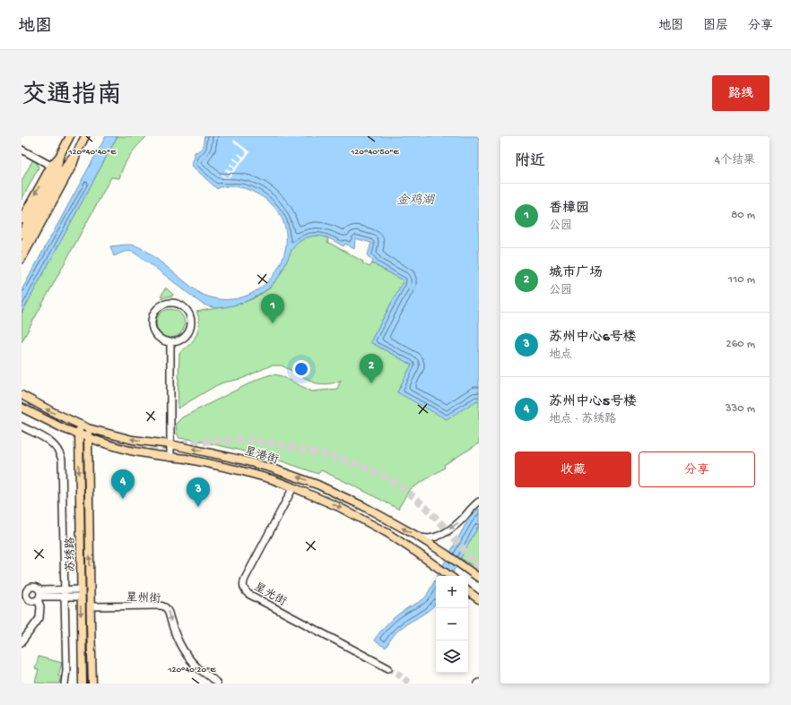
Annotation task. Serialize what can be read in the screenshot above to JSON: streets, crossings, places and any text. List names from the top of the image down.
{
  "streets": {
    "main road": ["星港街", "苏绣路"],
    "street": ["星光街", "星州街"]
  },
  "crossings": [
    ["星港街", "苏绣路"],
    ["星港街", "星光街"],
    ["苏绣路", "星州街"]
  ],
  "one_way": ["星州街"],
  "water": ["金鸡湖"],
  "page": {
    "header": "地图",
    "nav": ["地图", "图层", "分享"],
    "title": "交通指南",
    "buttons": [
      "路线",
      ["收藏", "分享"]
    ],
    "heading": ["附近", "4个结果"],
    "list": [
      {
        "mark": "1",
        "name": "香樟园",
        "note": "公园",
        "value": "80 m"
      },
      {
        "mark": "2",
        "name": "城市广场",
        "note": "公园",
        "value": "110 m"
      },
      {
        "mark": "3",
        "name": "苏州中心6号楼",
        "note": "地点",
        "value": "260 m"
      },
      {
        "mark": "4",
        "name": "苏州中心5号楼",
        "note": "地点 · 苏绣路",
        "value": "330 m"
      }
    ],
    "pins": [
      "1",
      "2",
      "4",
      "3"
    ],
    "map_buttons": ["+", "−"]
  },
  "coordinates": ["120°40'40\"E", "120°40'50\"E", "120°40'20\"E"]
}
